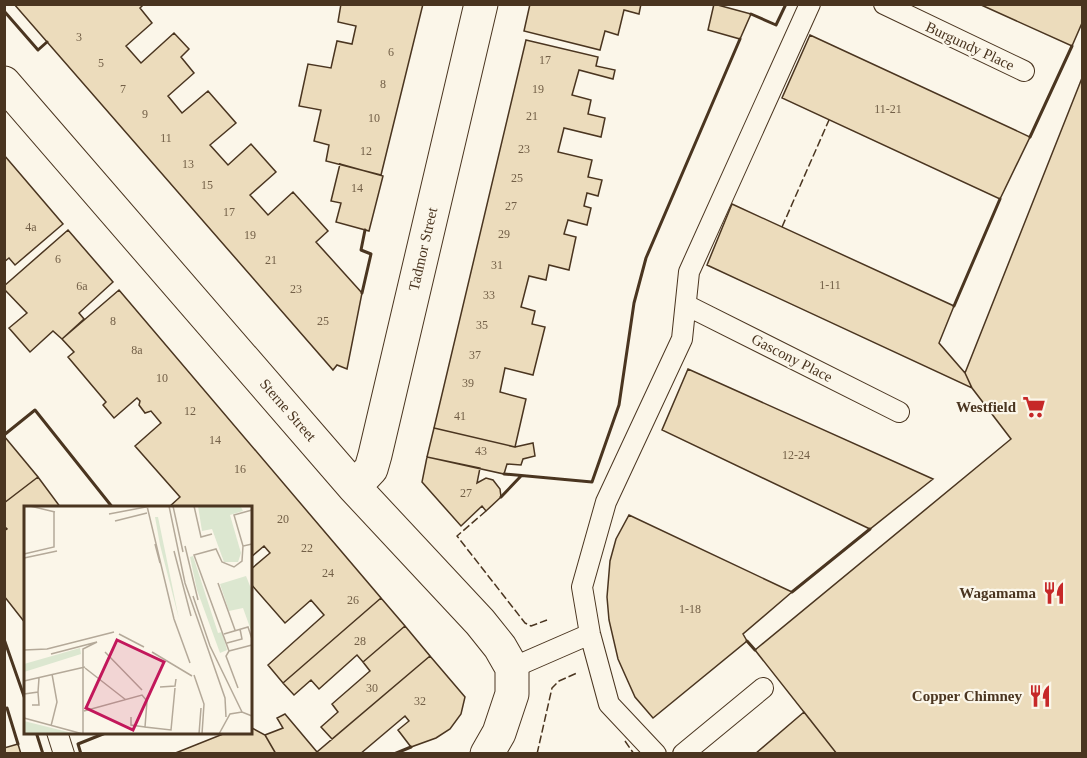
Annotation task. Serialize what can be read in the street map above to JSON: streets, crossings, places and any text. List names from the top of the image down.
{
  "streets": {
    "street": ["Tadmor Street", "Sterne Street"],
    "lane": ["Burgundy Place", "Gascony Place"]
  },
  "crossings": [
    ["Tadmor Street", "Sterne Street"]
  ],
  "places": {
    "supermarket": ["Westfield"],
    "restaurant": ["Wagamama", "Copper Chimney"]
  },
  "house_numbers": [
    "3",
    "6",
    "17",
    "5",
    "8",
    "7",
    "19",
    "11-21",
    "9",
    "21",
    "10",
    "11",
    "23",
    "12",
    "13",
    "25",
    "15",
    "14",
    "27",
    "17",
    "4a",
    "29",
    "19",
    "6",
    "21",
    "31",
    "1-11",
    "6a",
    "23",
    "33",
    "8",
    "25",
    "35",
    "8a",
    "37",
    "10",
    "39",
    "12",
    "41",
    "14",
    "43",
    "12-24",
    "16",
    "27",
    "20",
    "22",
    "24",
    "26",
    "1-18",
    "28",
    "30",
    "32"
  ]
}
